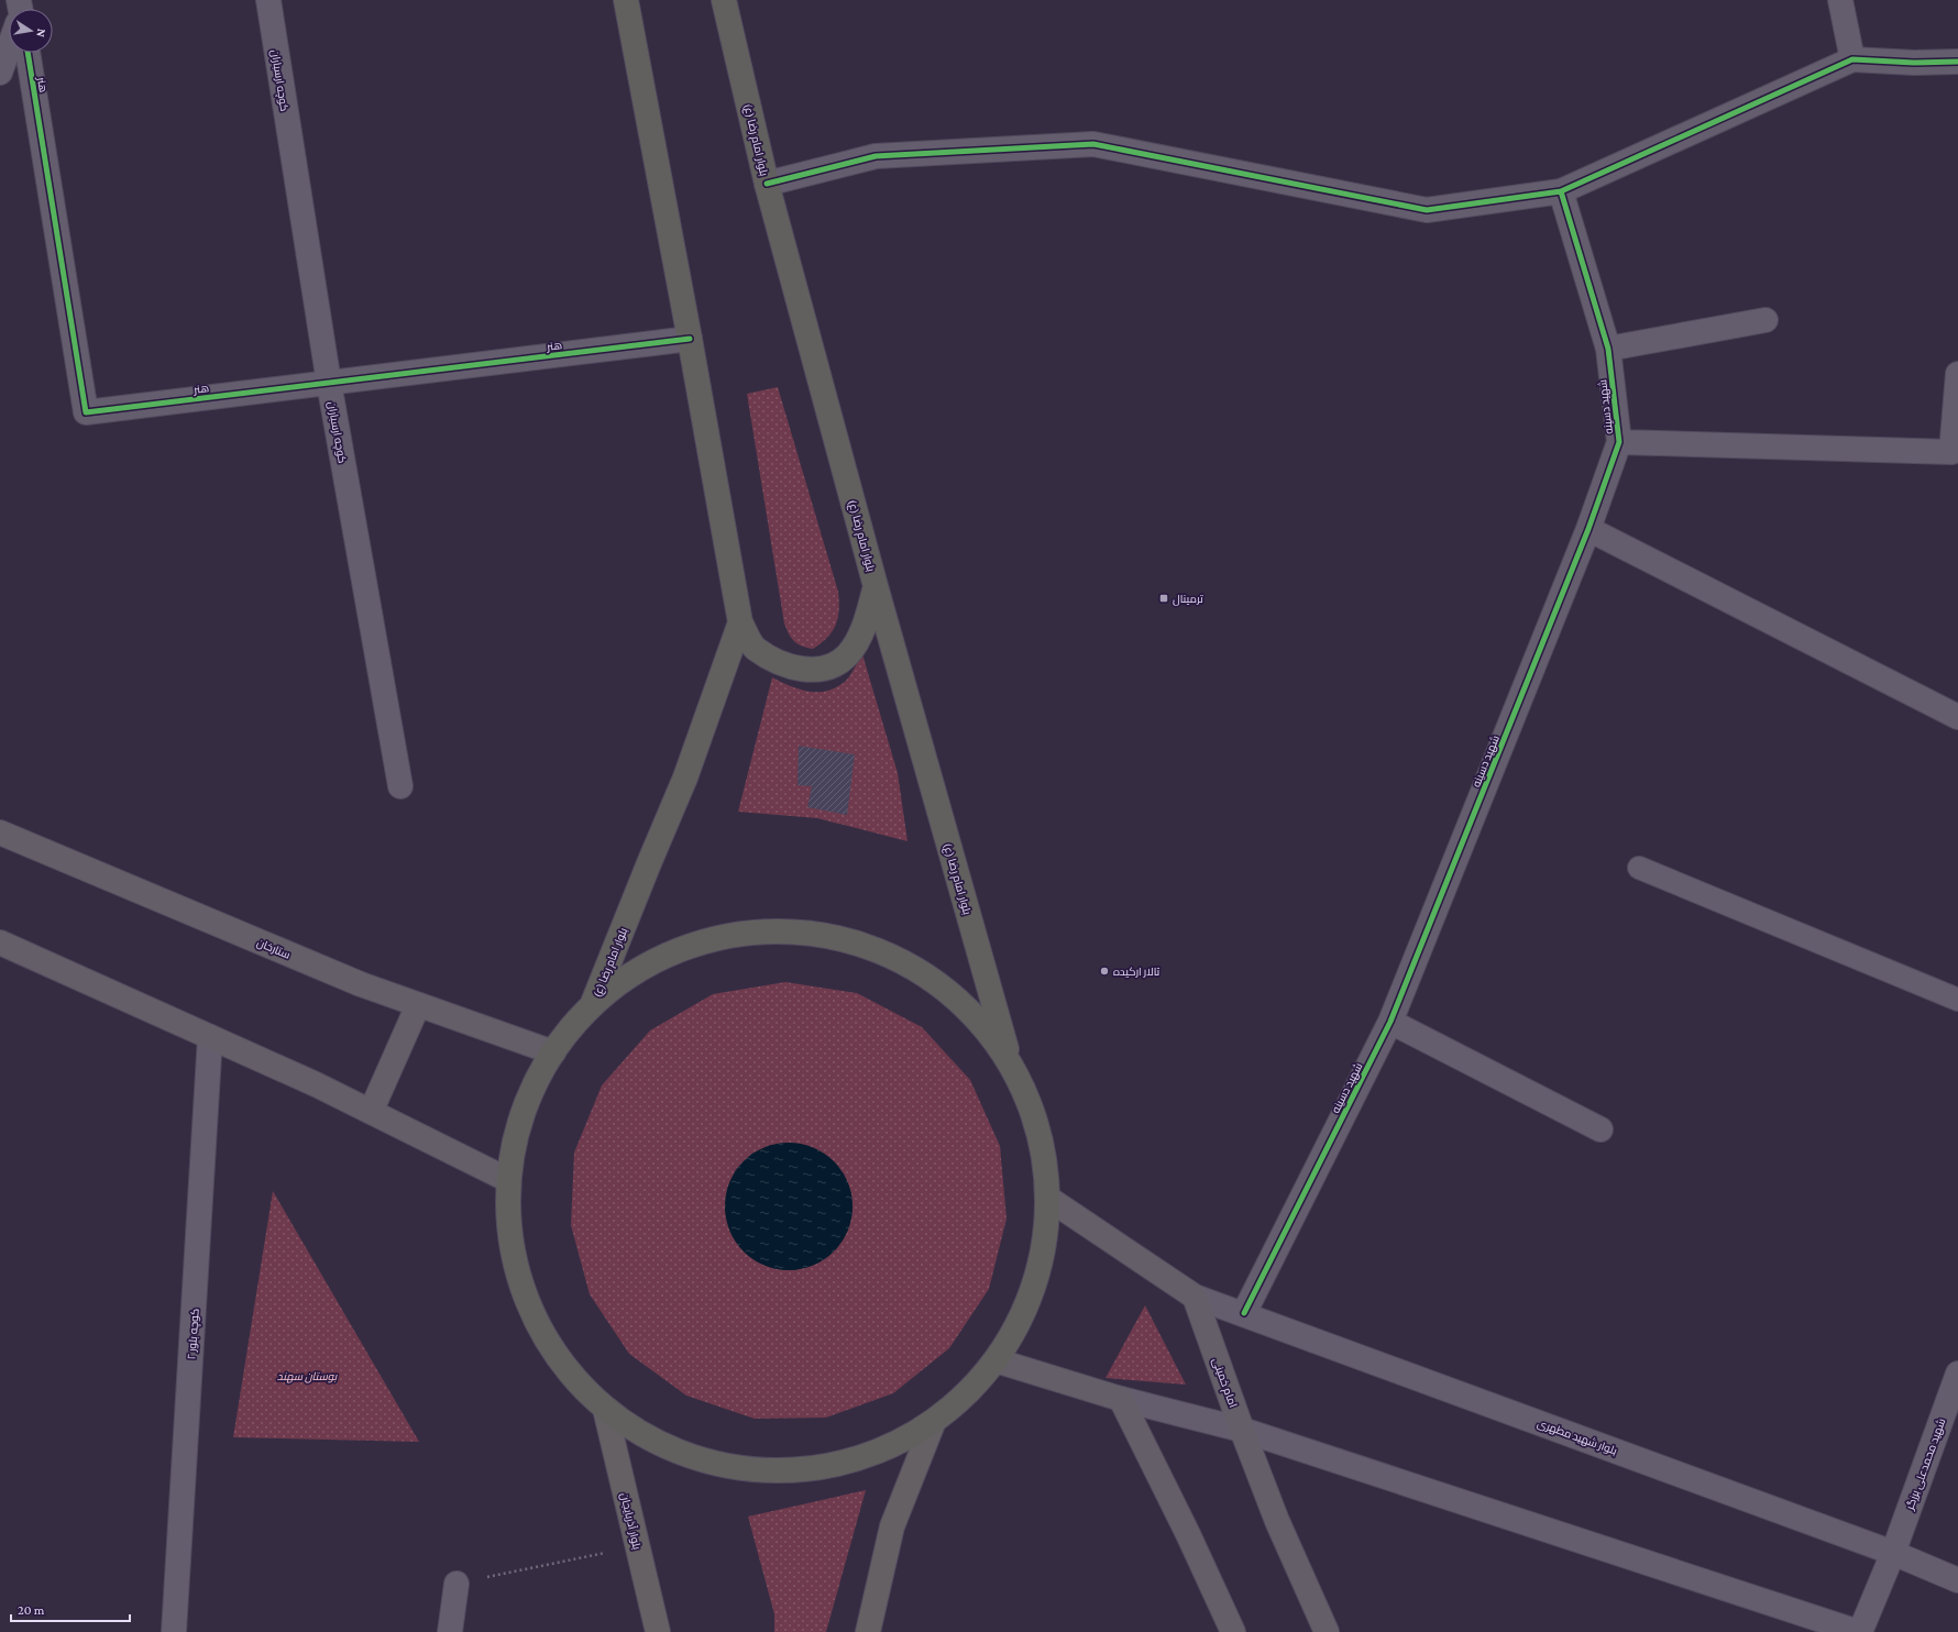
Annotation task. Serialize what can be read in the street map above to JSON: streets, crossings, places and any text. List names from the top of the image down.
{
  "streets": {
    "highway": ["بلوار امام رضا (ع)"],
    "main road": ["ستارخان", "امام خمینی", "بلوار آذربایجان"],
    "street": [
      "کوچه ارسباران",
      "هنر",
      "شهید دسینه",
      "کوچه بلور ۲",
      "بلوار شهید مطهری",
      "شهید محمدعلی برزگر"
    ]
  },
  "crossings": [
    ["کوچه ارسباران", "هنر"],
    ["هنر", "بلوار امام رضا (ع)"],
    ["شهید دسینه", "بلوار شهید مطهری"],
    ["امام خمینی", "بلوار شهید مطهری"],
    ["بلوار شهید مطهری", "شهید محمدعلی برزگر"]
  ],
  "parks": ["بوستان سهند"],
  "places": {
    "transit": ["ترمینال"],
    "other": ["تالار ارکیده"]
  },
  "scale_bar": "20 m",
  "north": "right"
}
